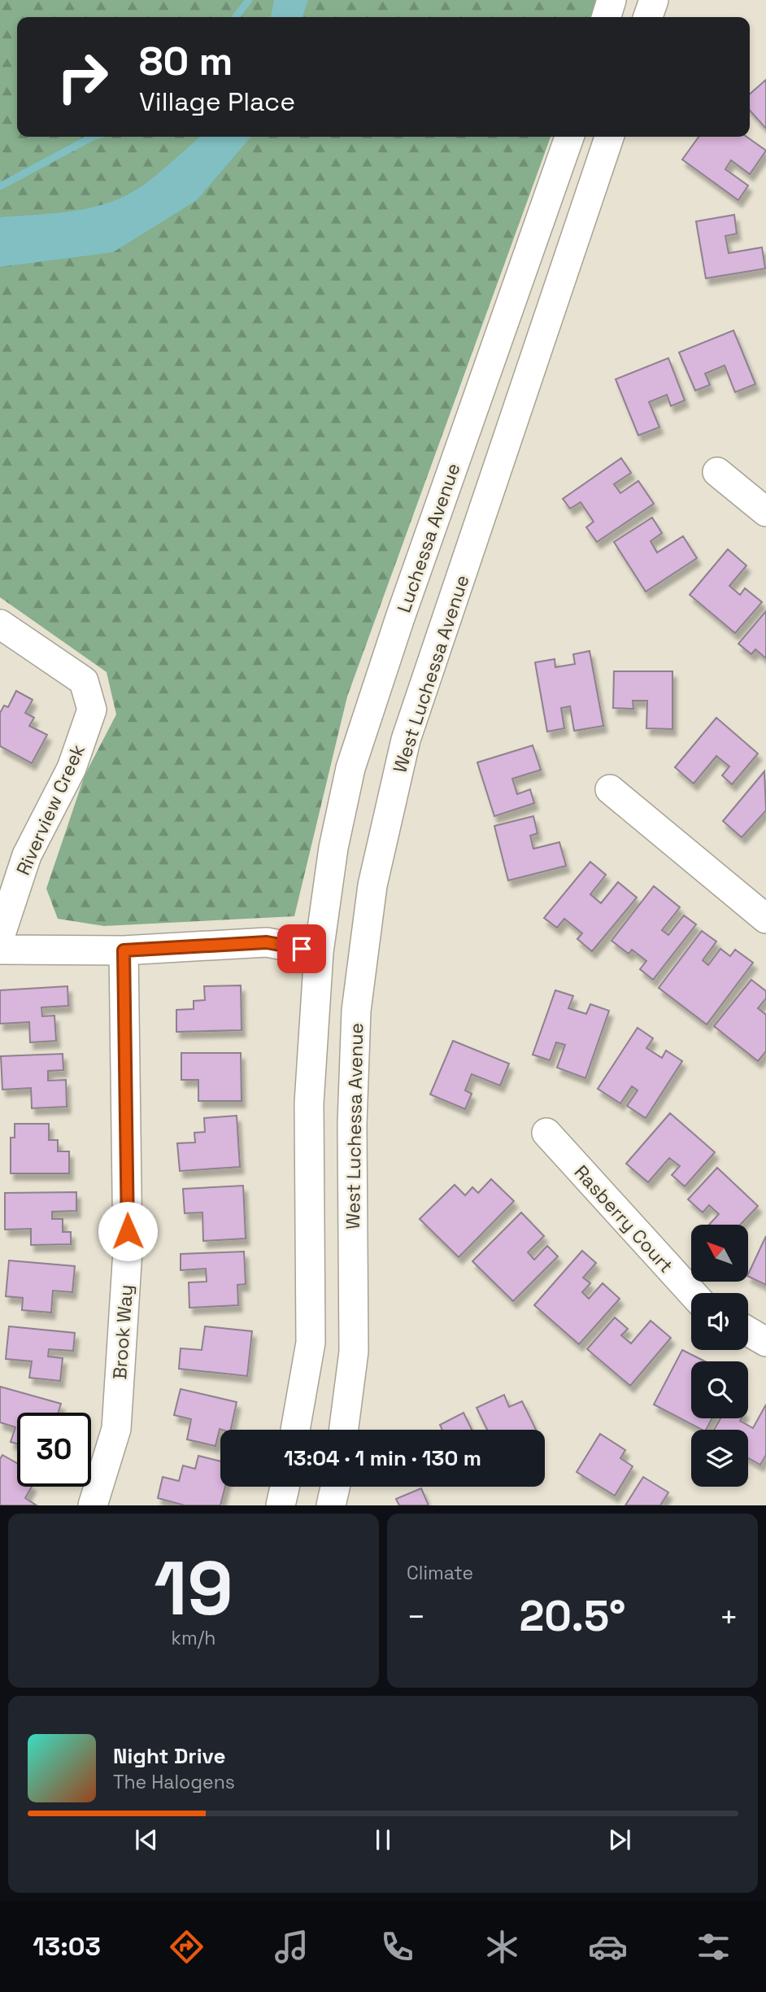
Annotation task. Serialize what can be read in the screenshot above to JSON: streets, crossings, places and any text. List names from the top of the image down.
{
  "streets": {
    "street": [
      "Luchessa Avenue",
      "West Luchessa Avenue",
      "Riverview Creek",
      "Rasberry Court",
      "Brook Way"
    ]
  },
  "north": "top left",
  "page": {
    "turn": ["80 m", "Village Place"],
    "limit": "30",
    "trip": "13:04 · 1 min · 130 m",
    "tile": [
      ["19", "km/h"],
      "Climate"
    ],
    "heat": ["−", "20.5°", "+"],
    "song": ["Night Drive", "The Halogens"],
    "tabs": "13:03"
  }
}
